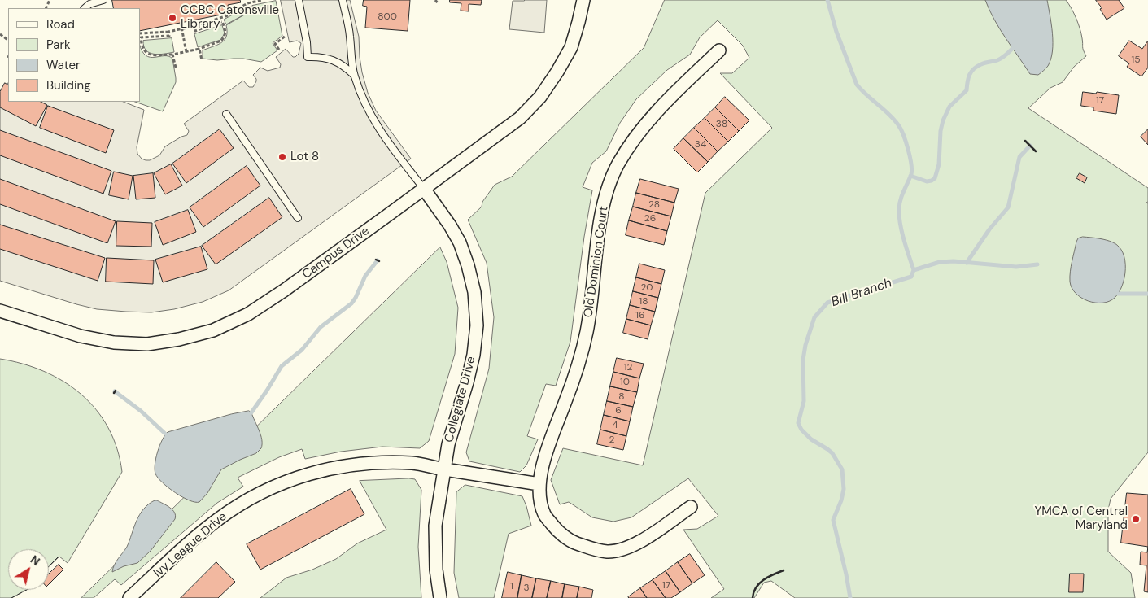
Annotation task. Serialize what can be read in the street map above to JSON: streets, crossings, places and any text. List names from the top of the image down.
{
  "streets": {
    "street": [
      "Campus Drive",
      "Old Dominion Court",
      "Collegiate Drive",
      "Ivy League Drive"
    ]
  },
  "crossings": [
    ["Campus Drive", "Collegiate Drive"],
    ["Collegiate Drive", "Ivy League Drive"]
  ],
  "water": ["Bill Branch"],
  "places": ["CCBC Catonsville Library", "Lot 8", "YMCA of Central Maryland"],
  "house_numbers": [
    "800",
    "15",
    "17",
    "38",
    "34",
    "28",
    "26",
    "20",
    "18",
    "16",
    "12",
    "10",
    "8",
    "6",
    "4",
    "2",
    "17",
    "1",
    "3"
  ],
  "legend": [
    "Road",
    "Park",
    "Water",
    "Building"
  ],
  "north": "top right"
}
